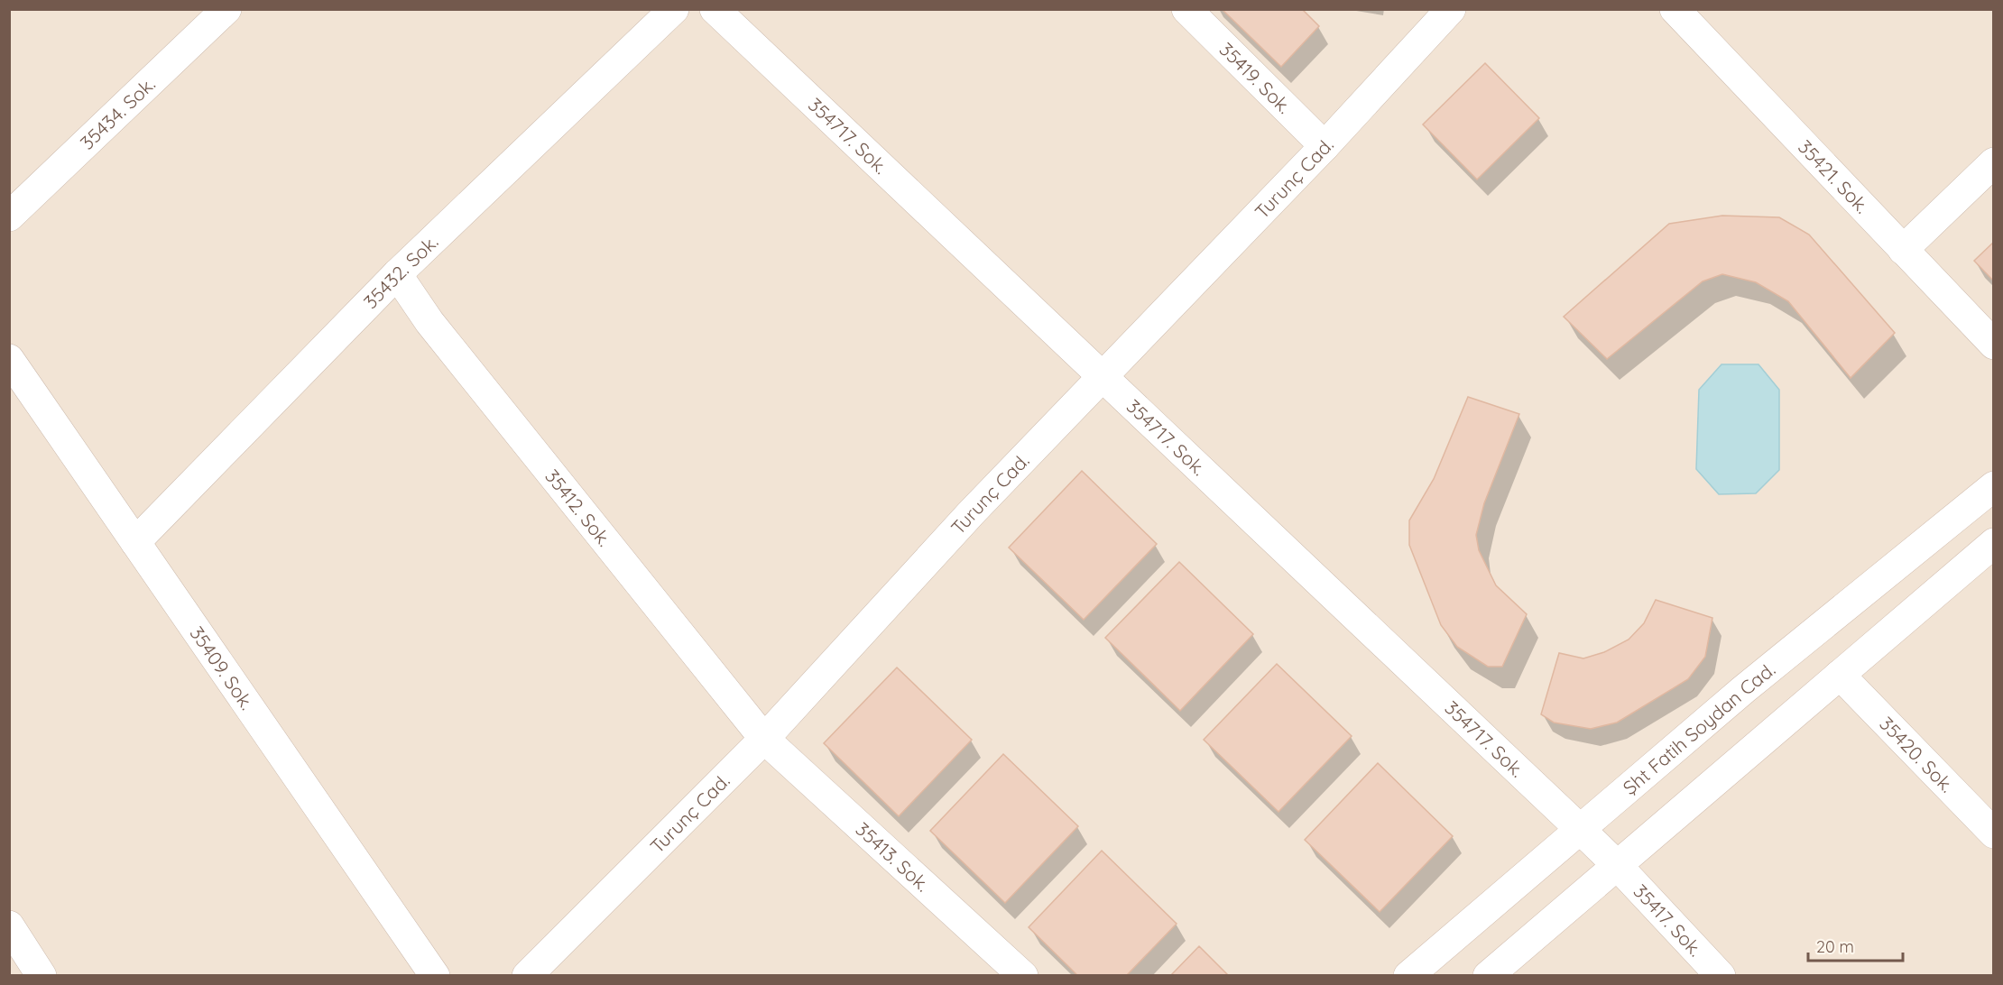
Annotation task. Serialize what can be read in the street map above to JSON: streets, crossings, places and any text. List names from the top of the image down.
{
  "streets": {
    "street": [
      "35419. Sok.",
      "35434. Sok.",
      "354717. Sok.",
      "Turunç Cad.",
      "35421. Sok.",
      "35432. Sok.",
      "35412. Sok.",
      "35409. Sok.",
      "Şht Fatih Soydan Cad.",
      "35420. Sok.",
      "35413. Sok.",
      "35417. Sok."
    ]
  },
  "crossings": [
    ["35419. Sok.", "Turunç Cad."],
    ["354717. Sok.", "Turunç Cad."],
    ["354717. Sok.", "Şht Fatih Soydan Cad."],
    ["354717. Sok.", "35417. Sok."],
    ["Turunç Cad.", "35412. Sok."],
    ["Turunç Cad.", "35413. Sok."],
    ["35432. Sok.", "35412. Sok."],
    ["35432. Sok.", "35409. Sok."],
    ["35412. Sok.", "35413. Sok."]
  ],
  "scale_bar": "20 m"
}
